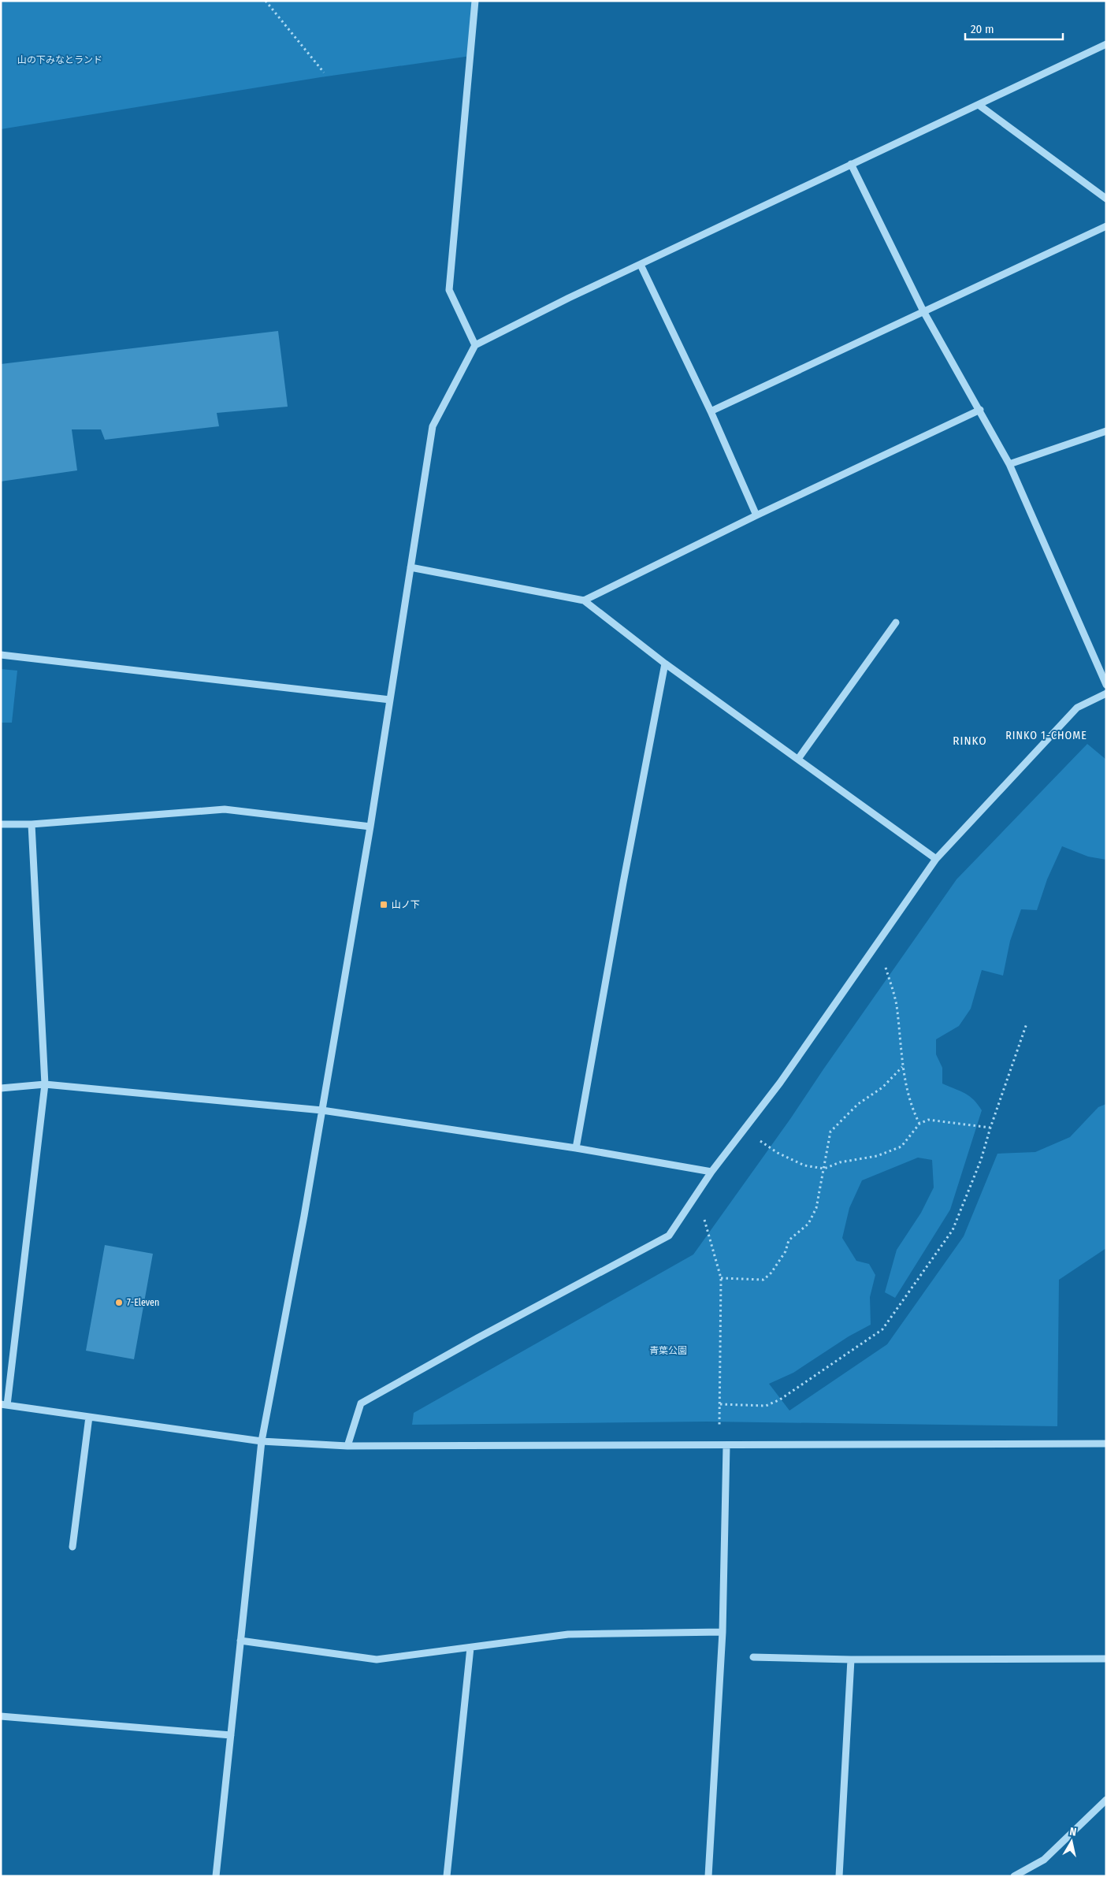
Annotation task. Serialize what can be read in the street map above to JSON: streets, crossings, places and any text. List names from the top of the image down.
{
  "districts": ["RINKO 1-CHOME", "RINKO"],
  "parks": ["山の下みなとランド", "青葉公園"],
  "places": {
    "transit": ["山ノ下"],
    "other": ["7-Eleven"]
  },
  "scale_bar": "20 m",
  "north": "top"
}
